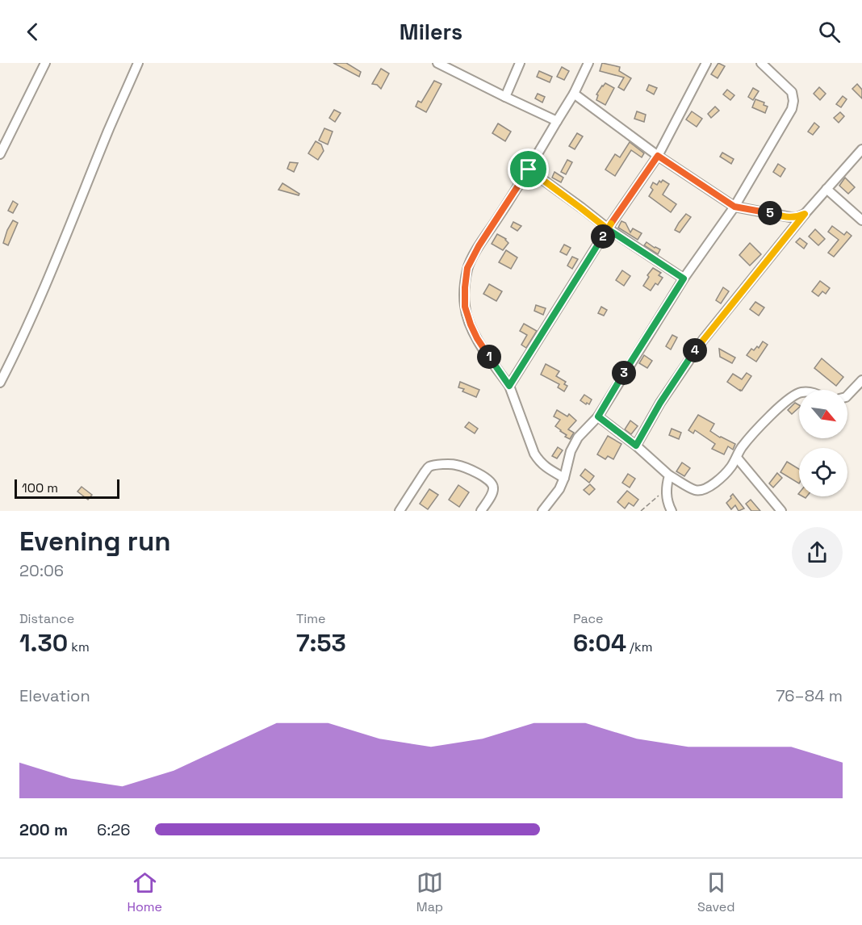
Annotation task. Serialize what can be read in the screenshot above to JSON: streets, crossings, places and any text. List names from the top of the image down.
{
  "scale_bar": "100 m",
  "north": "bottom right",
  "page": {
    "header": "Milers",
    "pins": [
      "5",
      "2",
      "4",
      "1",
      "3"
    ],
    "scale": "100 m",
    "heading": ["Evening run", "20:06"],
    "stats": [
      ["Distance", "1.30 km"],
      ["Time", "7:53"],
      ["Pace", "6:04 /km"]
    ],
    "chart": ["Elevation", "76–84 m"],
    "list": [
      {
        "name": "200 m",
        "note": "6:26"
      }
    ],
    "tabs": ["Home", "Map", "Saved"]
  }
}
